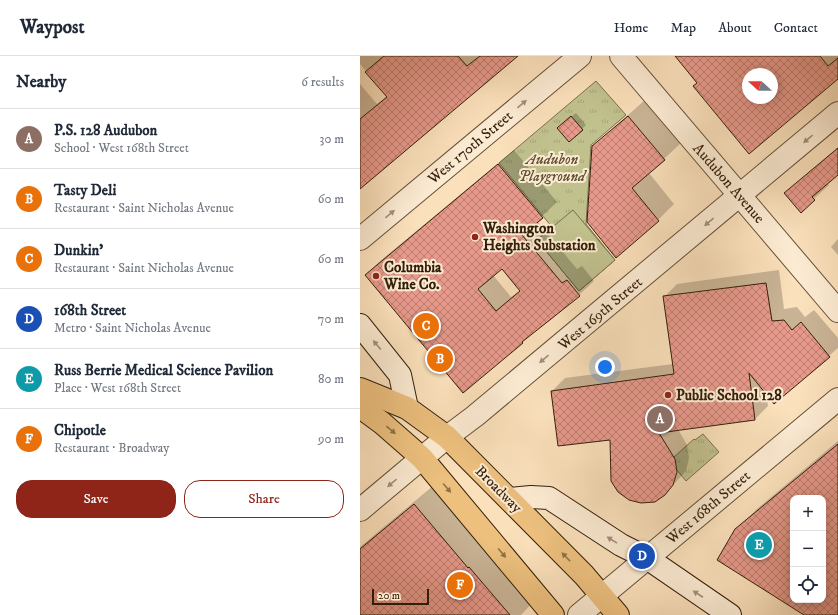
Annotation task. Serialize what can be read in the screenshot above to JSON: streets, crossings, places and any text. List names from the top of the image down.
{
  "streets": {
    "main road": ["Broadway"],
    "street": [
      "West 170th Street",
      "Audubon Avenue",
      "West 169th Street",
      "West 168th Street"
    ]
  },
  "crossings": [
    ["Audubon Avenue", "West 169th Street"],
    ["West 169th Street", "Broadway"],
    ["Broadway", "West 168th Street"]
  ],
  "one_way": ["West 170th Street", "West 169th Street"],
  "parks": ["Audubon Playground"],
  "places": ["Washington Heights Substation", "Columbia Wine Co.", "Public School 128"],
  "scale_bar": "20 m",
  "north": "left",
  "page": {
    "header": "Waypost",
    "nav": [
      "Home",
      "Map",
      "About",
      "Contact"
    ],
    "heading": ["Nearby", "6 results"],
    "list": [
      {
        "mark": "A",
        "name": "P.S. 128 Audubon",
        "note": "School · West 168th Street",
        "value": "30 m"
      },
      {
        "mark": "B",
        "name": "Tasty Deli",
        "note": "Restaurant · Saint Nicholas Avenue",
        "value": "60 m"
      },
      {
        "mark": "C",
        "name": "Dunkin'",
        "note": "Restaurant · Saint Nicholas Avenue",
        "value": "60 m"
      },
      {
        "mark": "D",
        "name": "168th Street",
        "note": "Metro · Saint Nicholas Avenue",
        "value": "70 m"
      },
      {
        "mark": "E",
        "name": "Russ Berrie Medical Science Pavilion",
        "note": "Place · West 168th Street",
        "value": "80 m"
      },
      {
        "mark": "F",
        "name": "Chipotle",
        "note": "Restaurant · Broadway",
        "value": "90 m"
      }
    ],
    "pins": [
      "C",
      "B",
      "A",
      "E",
      "D",
      "F"
    ],
    "buttons": ["Save", "Share"],
    "map_buttons": ["+", "−"],
    "scale": "20 m"
  }
}
